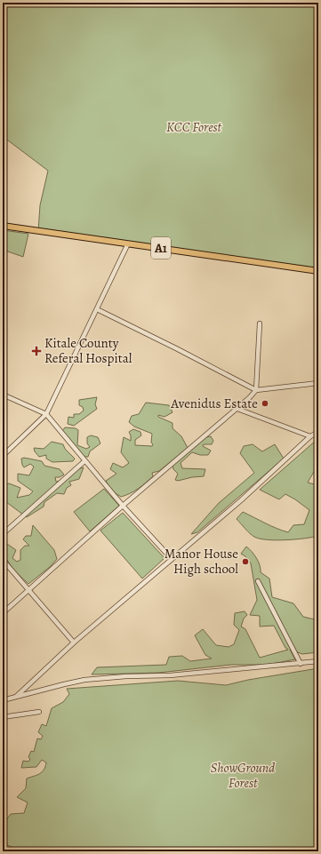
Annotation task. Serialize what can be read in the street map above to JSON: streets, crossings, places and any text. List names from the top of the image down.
{
  "streets": {
    "highway": ["A1"]
  },
  "parks": ["KCC Forest", "ShowGround Forest"],
  "places": {
    "health": ["Kitale County Referal Hospital"],
    "other": ["Avenidus Estate", "Manor House High school"]
  }
}
